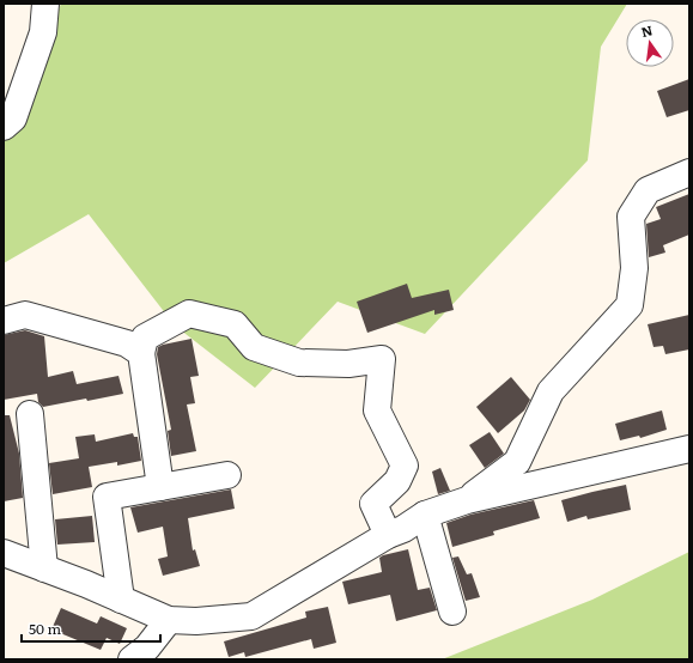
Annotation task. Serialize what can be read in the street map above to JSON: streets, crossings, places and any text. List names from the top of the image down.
{
  "scale_bar": "50 m",
  "north": "top"
}
